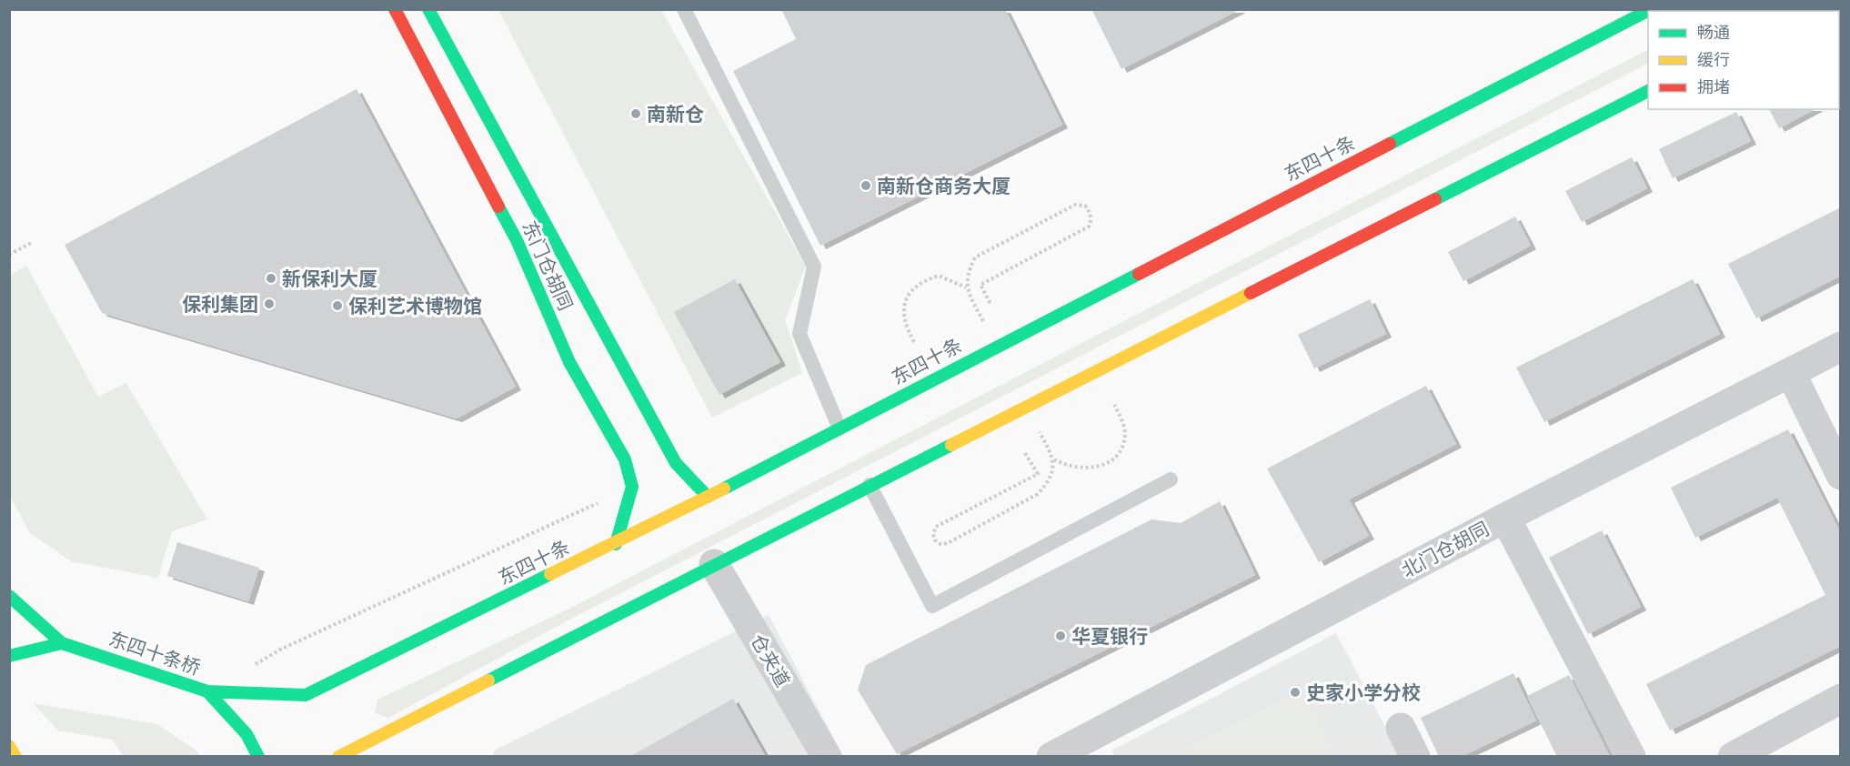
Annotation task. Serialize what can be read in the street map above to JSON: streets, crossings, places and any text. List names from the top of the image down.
{
  "streets": {
    "main road": ["东四十条", "东门仓胡同", "东四十条桥"],
    "street": ["北门仓胡同", "仓夹道"]
  },
  "crossings": [
    ["东四十条", "东门仓胡同"],
    ["东四十条", "东四十条桥"]
  ],
  "places": [
    "南新仓",
    "南新仓商务大厦",
    "新保利大厦",
    "保利集团",
    "保利艺术博物馆",
    "华夏银行",
    "史家小学分校"
  ],
  "legend": ["畅通", "缓行", "拥堵"]
}
